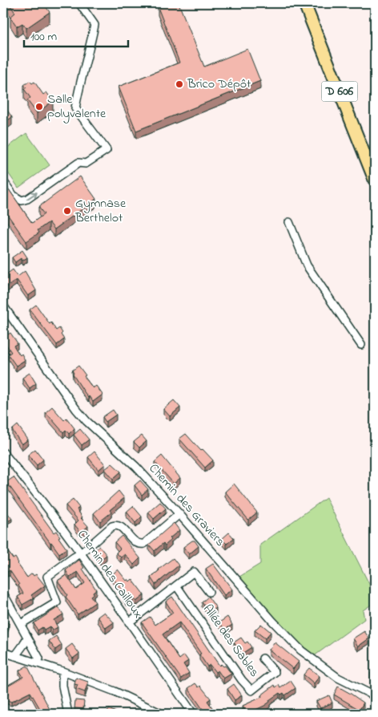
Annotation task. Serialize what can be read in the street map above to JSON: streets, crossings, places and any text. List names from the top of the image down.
{
  "streets": {
    "main road": ["D 606"],
    "street": ["Chemin des Graviers", "Chemin des Cailloux", "Allée des Sables"]
  },
  "crossings": [
    ["Chemin des Cailloux", "Allée des Sables"]
  ],
  "places": ["Brico Dépôt", "Salle polyvalente", "Gymnase Berthelot"],
  "scale_bar": "100 m"
}
